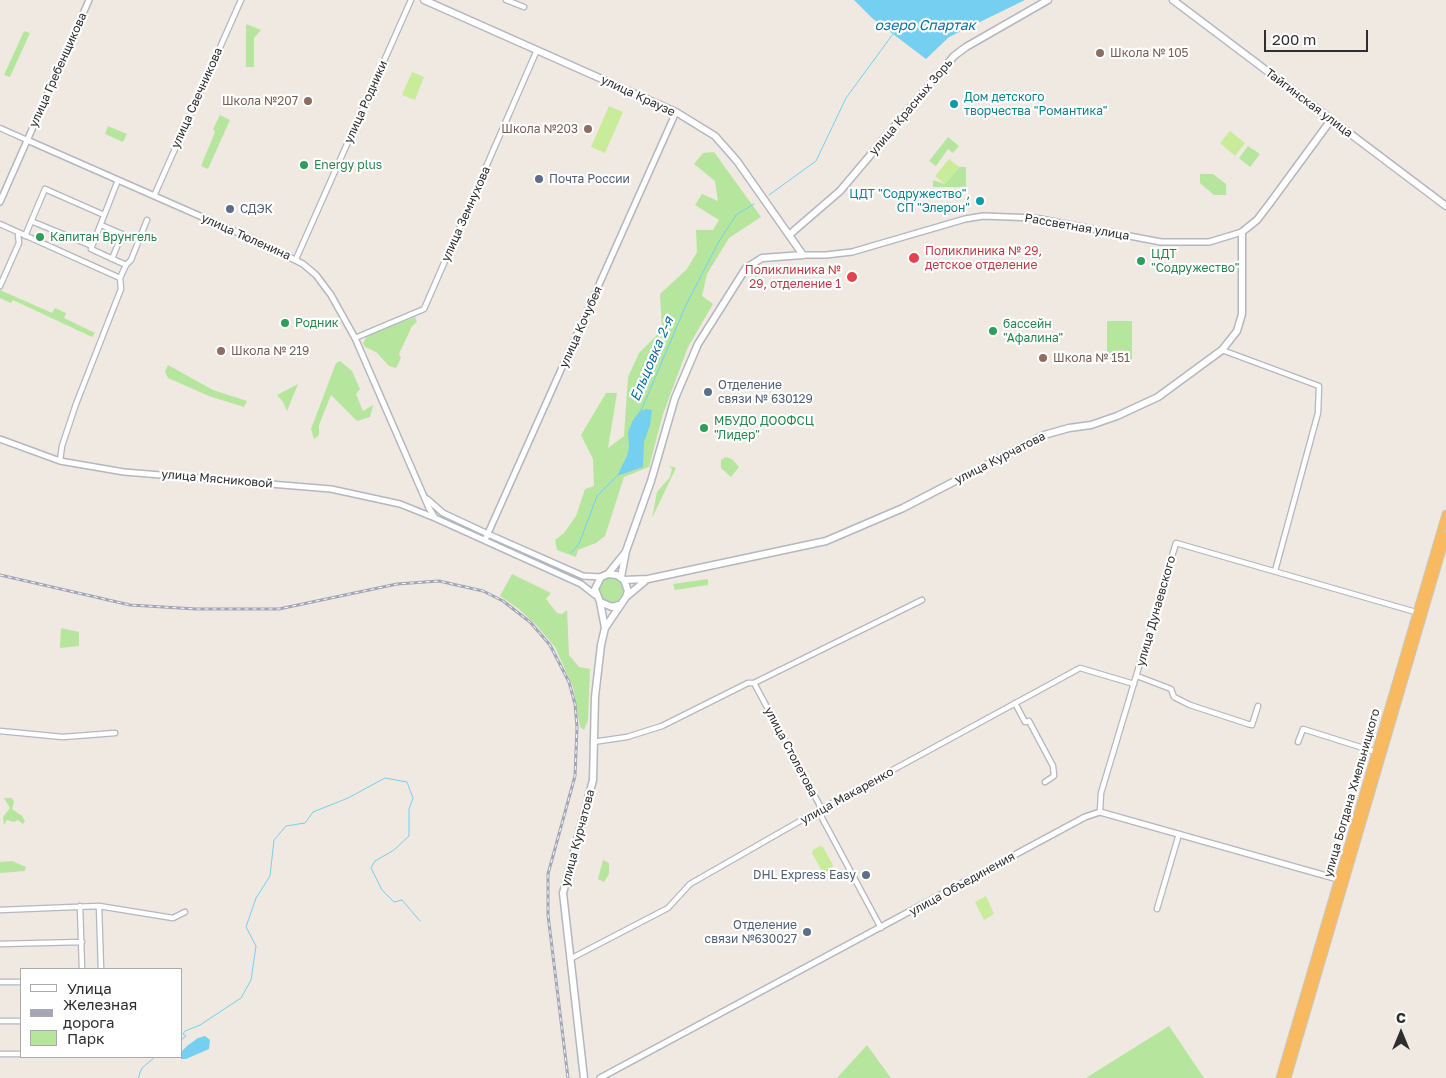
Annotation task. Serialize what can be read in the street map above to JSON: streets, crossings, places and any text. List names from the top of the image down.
{
  "streets": {
    "highway": ["улица Богдана Хмельницкого"],
    "main road": [
      "улица Краузе",
      "Тайгинская улица",
      "улица Красных Зорь",
      "Рассветная улица",
      "улица Курчатова"
    ],
    "street": [
      "улица Гребенщикова",
      "улица Свечникова",
      "улица Родники",
      "улица Земнухова",
      "улица Тюленина",
      "улица Кочубея",
      "улица Мясниковой",
      "улица Дунаевского",
      "улица Столетова",
      "улица Макаренко",
      "улица Объединения"
    ]
  },
  "crossings": [
    ["улица Гребенщикова", "улица Тюленина"],
    ["улица Краузе", "улица Красных Зорь"],
    ["улица Краузе", "улица Земнухова"],
    ["улица Краузе", "Рассветная улица"],
    ["улица Краузе", "улица Кочубея"],
    ["улица Свечникова", "улица Тюленина"],
    ["улица Родники", "улица Тюленина"],
    ["Тайгинская улица", "Рассветная улица"],
    ["улица Земнухова", "улица Тюленина"],
    ["Рассветная улица", "улица Курчатова"],
    ["улица Кочубея", "улица Мясниковой"],
    ["улица Курчатова", "улица Мясниковой"],
    ["улица Курчатова", "улица Макаренко"],
    ["улица Дунаевского", "улица Богдана Хмельницкого"],
    ["улица Дунаевского", "улица Макаренко"],
    ["улица Дунаевского", "улица Объединения"],
    ["улица Столетова", "улица Макаренко"],
    ["улица Столетова", "улица Объединения"]
  ],
  "water": ["озеро Спартак", "Ельцовка 2-я"],
  "places": [
    "Школа № 105",
    "Школа №207",
    "Дом детского творчества \"Романтика\"",
    "Школа №203",
    "Energy plus",
    "Почта России",
    "ЦДТ \"Содружество\", СП \"Элерон\"",
    "СДЭК",
    "Капитан Врунгель",
    "Поликлиника № 29, детское отделение",
    "ЦДТ \"Содружество\"",
    "Поликлиника № 29, отделение 1",
    "Родник",
    "бассейн \"Афалина\"",
    "Школа № 219",
    "Школа № 151",
    "Отделение связи № 630129",
    "МБУДО ДООФСЦ \"Лидер\"",
    "DHL Express Easy",
    "Отделение связи №630027"
  ],
  "legend": ["Улица", "Железная дорога", "Парк"],
  "scale_bar": "200 m",
  "north": "top"
}
